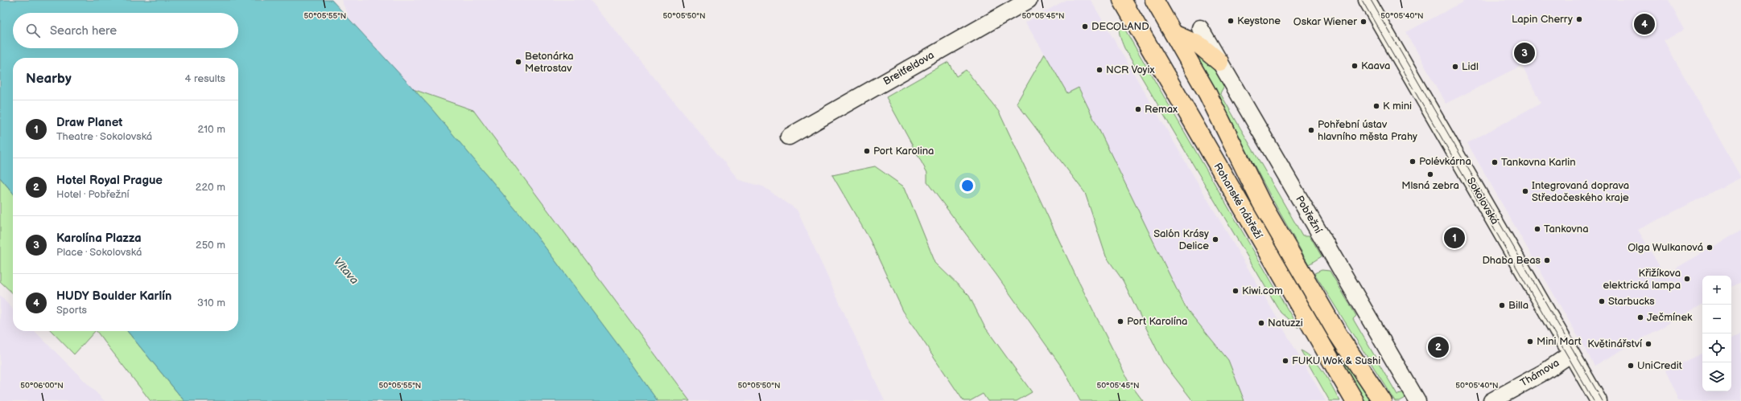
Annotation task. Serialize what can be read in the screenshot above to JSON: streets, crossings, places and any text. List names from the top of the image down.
{
  "streets": {
    "main road": ["Rohanské nábřeží"],
    "street": [
      "Breitfeldova",
      "Sokolovská",
      "Pobřežní",
      "Thámova"
    ]
  },
  "crossings": [
    ["Sokolovská", "Thámova"]
  ],
  "water": ["Vltava"],
  "places": [
    "Lapin Cherry",
    "Keystone",
    "Oskar Wiener",
    "DECOLAND",
    "Betonárka Metrostav",
    "Kaava",
    "Lidl",
    "NCR Voyix",
    "K mini",
    "Remax",
    "Pohřební ústav hlavního města Prahy",
    "Port Karolina",
    "Polévkárna",
    "Tankovna Karlin",
    "Mlsná zebra",
    "Integrovaná doprava Středočeského kraje",
    "Tankovna",
    "Salón Krásy Delice",
    "Olga Wulkanová",
    "Dhaba Beas",
    "Křižíkova elektrická lampa",
    "Kiwi.com",
    "Starbucks",
    "Billa",
    "Ječmínek",
    "Port Karolína",
    "Natuzzi",
    "Mini Mart",
    "Květinářství",
    "FUKU Wok & Sushi",
    "UniCredit"
  ],
  "page": {
    "pins": [
      "4",
      "3",
      "1",
      "2"
    ],
    "search": "Search here",
    "heading": ["Nearby", "4 results"],
    "list": [
      {
        "mark": "1",
        "name": "Draw Planet",
        "note": "Theatre · Sokolovská",
        "value": "210 m"
      },
      {
        "mark": "2",
        "name": "Hotel Royal Prague",
        "note": "Hotel · Pobřežní",
        "value": "220 m"
      },
      {
        "mark": "3",
        "name": "Karolína Plazza",
        "note": "Place · Sokolovská",
        "value": "250 m"
      },
      {
        "mark": "4",
        "name": "HUDY Boulder Karlín",
        "note": "Sports",
        "value": "310 m"
      }
    ],
    "map_buttons": ["+", "−"]
  },
  "coordinates": [
    "50°05'55\"N",
    "50°05'50\"N",
    "50°05'45\"N",
    "50°05'40\"N",
    "50°06'00\"N"
  ]
}
